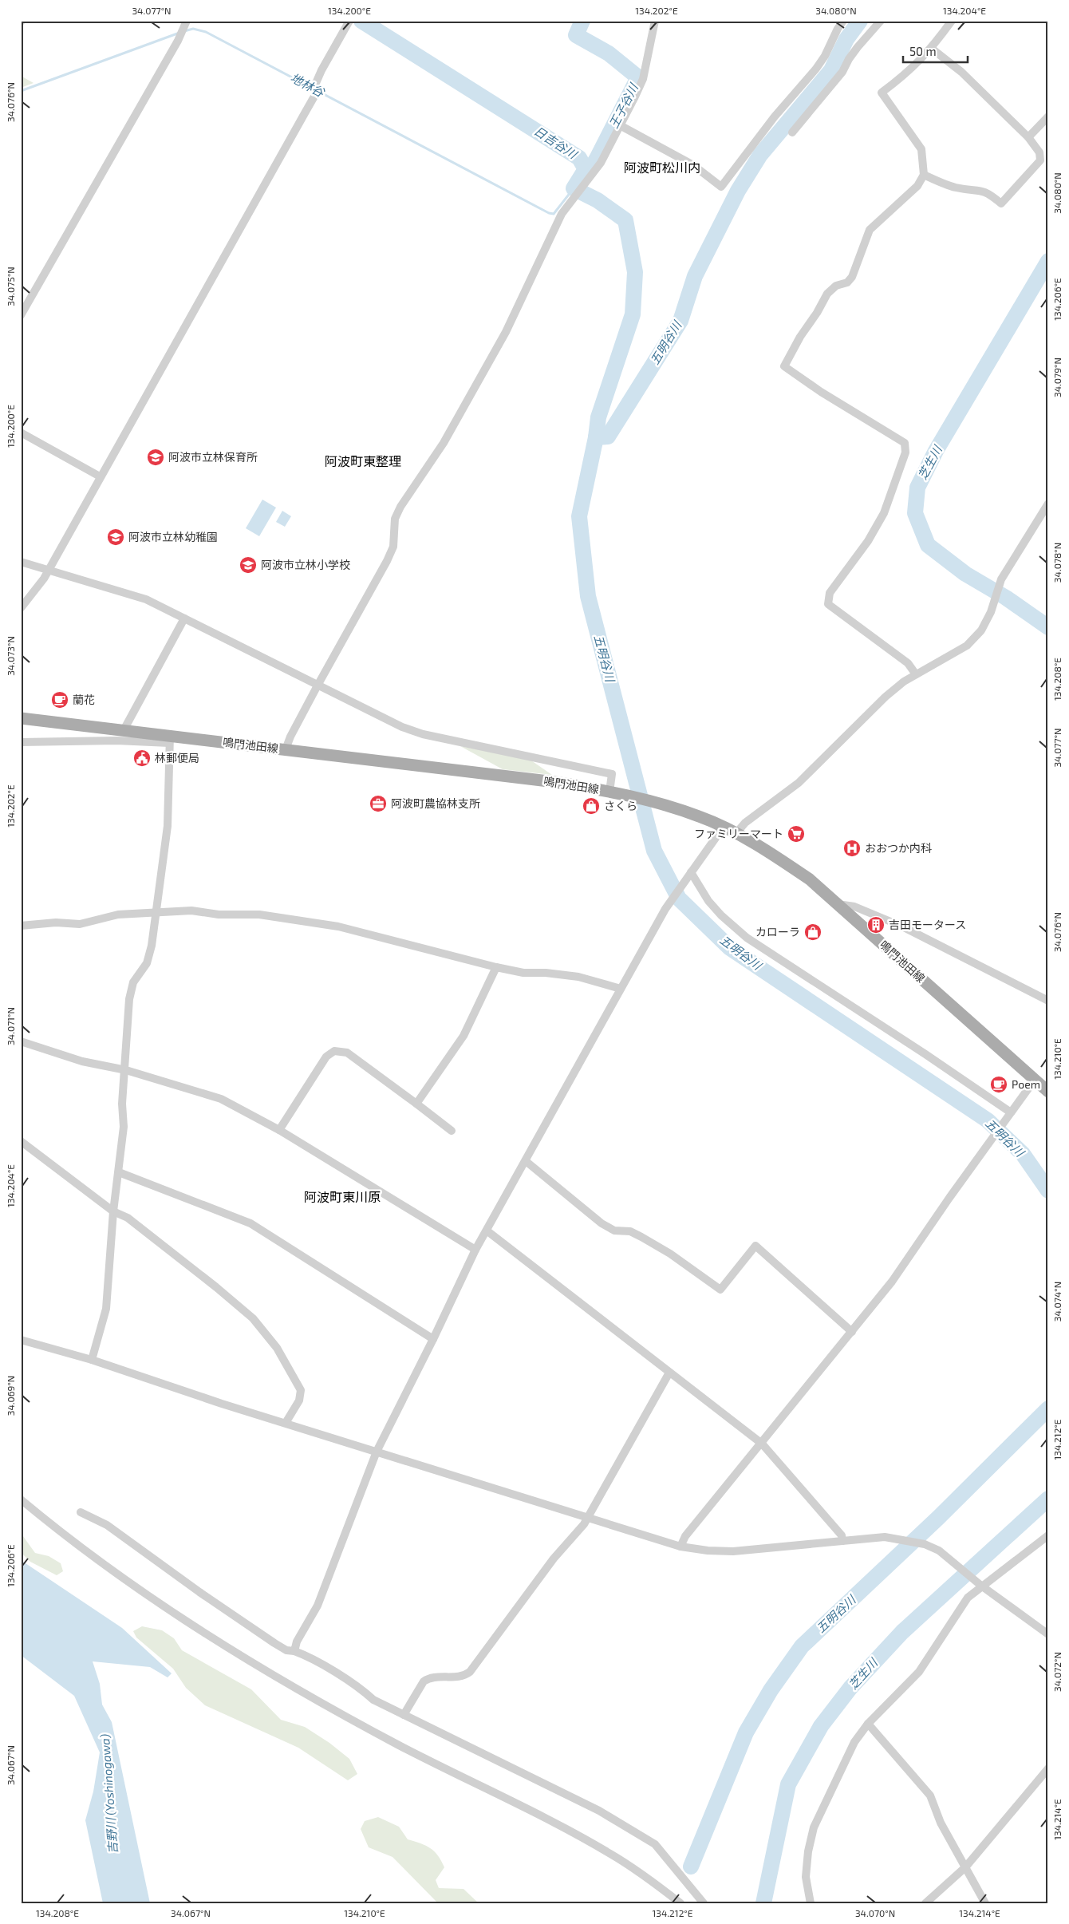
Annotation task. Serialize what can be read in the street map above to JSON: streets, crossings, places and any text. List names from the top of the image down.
{
  "streets": {
    "main road": ["鳴門池田線"]
  },
  "districts": ["阿波町松川内", "阿波町東整理", "阿波町東川原"],
  "water": [
    "地林谷",
    "王子谷川",
    "日吉谷川",
    "五明谷川",
    "芝生川",
    "吉野川 (Yoshinogawa)"
  ],
  "places": {
    "school or university": ["阿波市立林保育所", "阿波市立林幼稚園", "阿波市立林小学校"],
    "cafe": ["蘭花", "Poem"],
    "public building": ["林郵便局"],
    "office": ["阿波町農協林支所"],
    "shop": ["さくら", "カローラ"],
    "supermarket": ["ファミリーマート"],
    "hospital": ["おおつか内科"],
    "building": ["吉田モータース"]
  },
  "scale_bar": "50 m",
  "coordinates": [
    "34.077°N",
    "134.200°E",
    "134.202°E",
    "34.080°N",
    "134.204°E",
    "34.076°N",
    "34.075°N",
    "134.206°E",
    "34.079°N",
    "34.078°N",
    "34.073°N",
    "134.208°E",
    "34.071°N",
    "134.210°E",
    "34.074°N",
    "34.069°N",
    "134.212°E",
    "34.072°N",
    "34.067°N",
    "134.214°E",
    "34.070°N"
  ]
}
